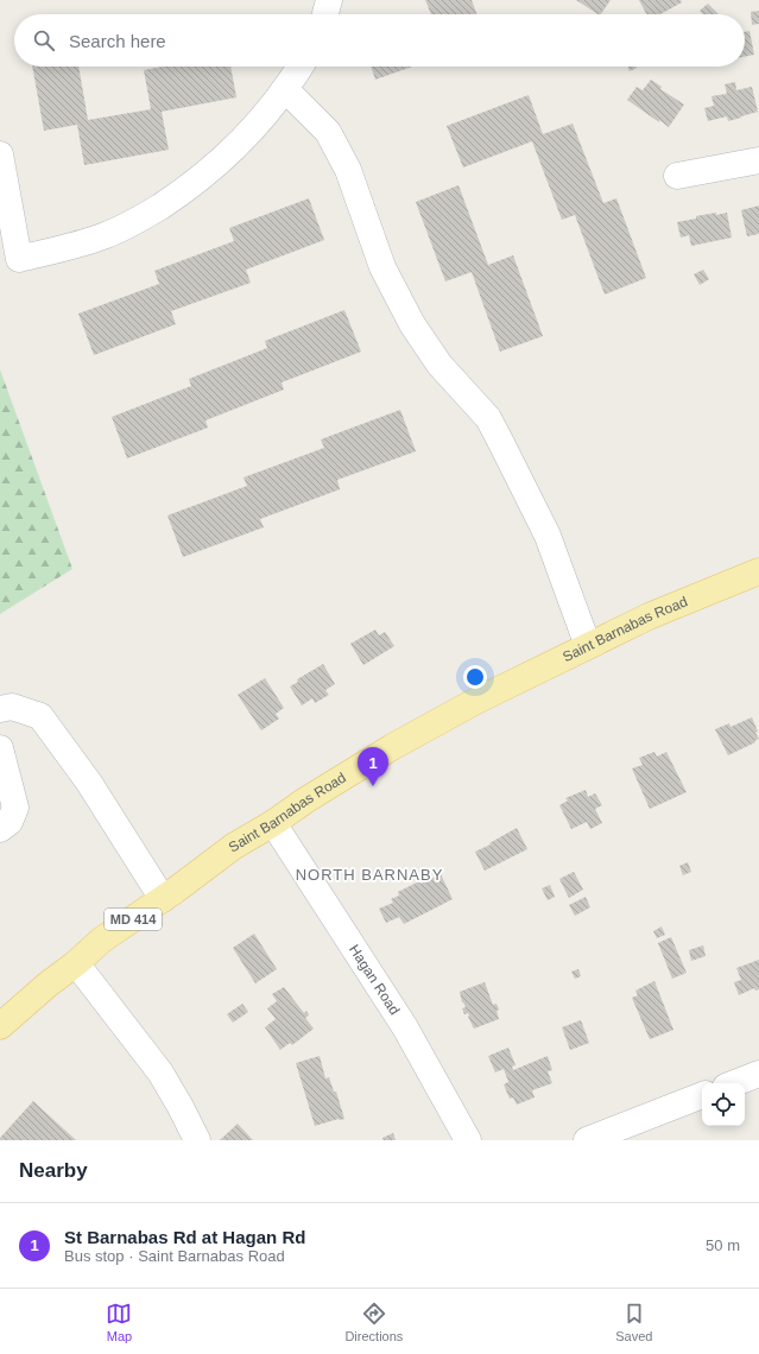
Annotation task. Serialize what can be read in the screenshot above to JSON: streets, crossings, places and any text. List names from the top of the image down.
{
  "streets": {
    "main road": ["Saint Barnabas Road", "MD 414"],
    "street": ["Hagan Road"]
  },
  "crossings": [
    ["Saint Barnabas Road", "Hagan Road"]
  ],
  "districts": ["NORTH BARNABY"],
  "page": {
    "search": "Search here",
    "pins": "1",
    "heading": "Nearby",
    "list": [
      {
        "mark": "1",
        "name": "St Barnabas Rd at Hagan Rd",
        "note": "Bus stop · Saint Barnabas Road",
        "value": "50 m"
      }
    ],
    "nav": ["Map", "Directions", "Saved"]
  }
}
